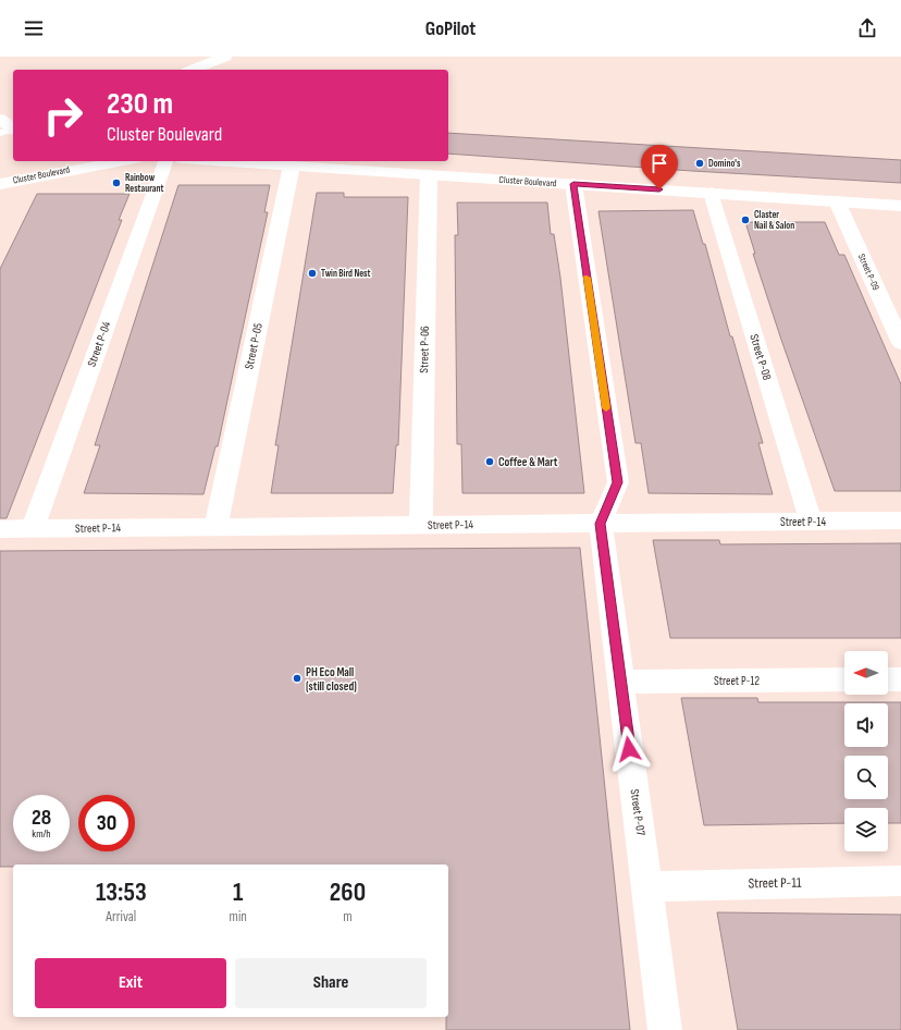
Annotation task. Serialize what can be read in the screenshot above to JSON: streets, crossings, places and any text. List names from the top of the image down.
{
  "streets": {
    "street": [
      "Cluster Boulevard",
      "Street P-09",
      "Street P-04",
      "Street P-05",
      "Street P-06",
      "Street P-08",
      "Street P-14",
      "Street P-12",
      "Street P-07",
      "Street P-11"
    ]
  },
  "crossings": [
    ["Cluster Boulevard", "Street P-09"],
    ["Cluster Boulevard", "Street P-05"],
    ["Cluster Boulevard", "Street P-06"],
    ["Cluster Boulevard", "Street P-08"],
    ["Cluster Boulevard", "Street P-07"],
    ["Street P-04", "Street P-14"],
    ["Street P-05", "Street P-14"],
    ["Street P-06", "Street P-14"],
    ["Street P-08", "Street P-14"],
    ["Street P-14", "Street P-07"],
    ["Street P-12", "Street P-07"],
    ["Street P-07", "Street P-11"]
  ],
  "places": [
    "Domino's",
    "Rainbow Restaurant",
    "Claster Nail & Salon",
    "Twin Bird Nest",
    "Coffee & Mart",
    "PH Eco Mall (still closed)"
  ],
  "north": "left",
  "page": {
    "header": "GoPilot",
    "turn": ["230 m", "Cluster Boulevard"],
    "speed": "28 km/h",
    "limit": "30",
    "eta": [
      "13:53",
      "Arrival",
      "1",
      "min",
      "260",
      "m"
    ],
    "buttons": ["Exit", "Share"]
  }
}
